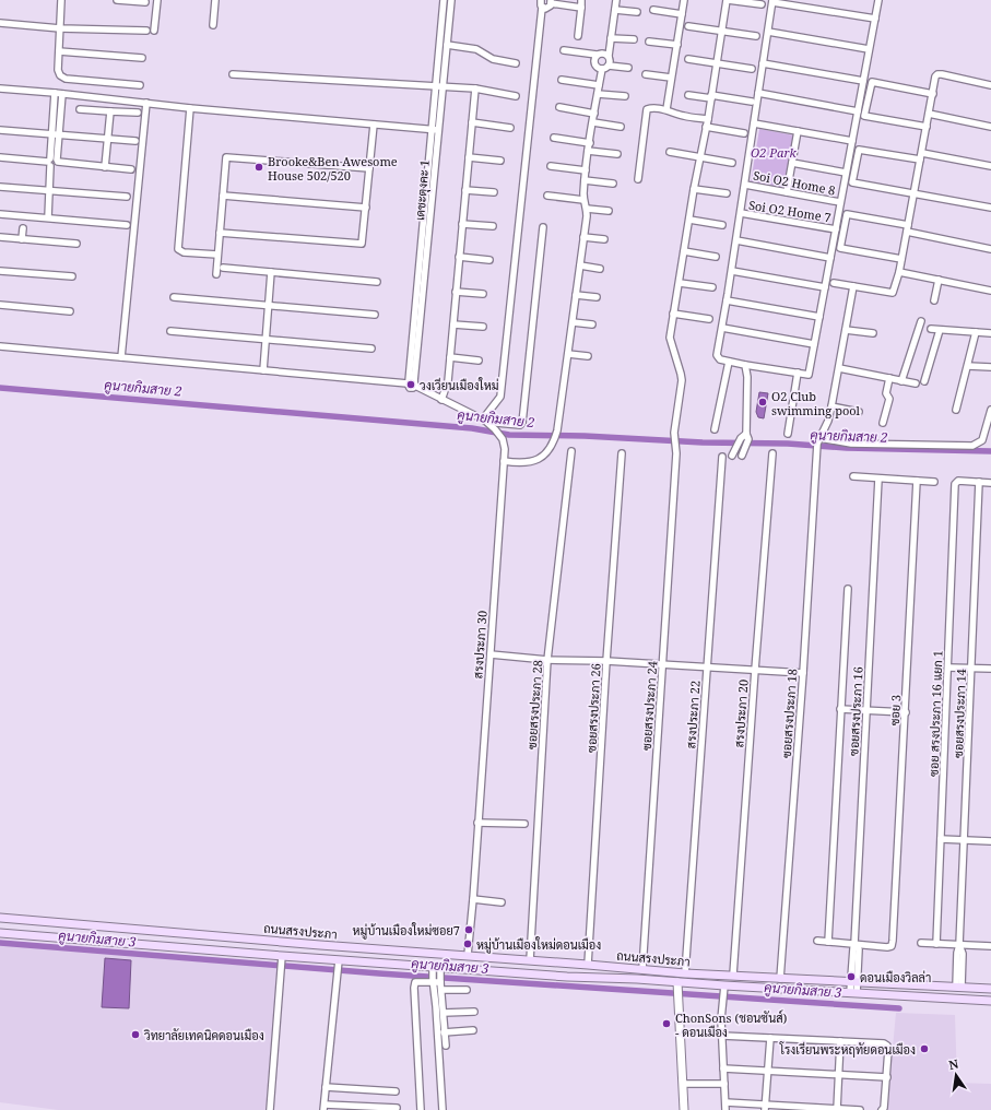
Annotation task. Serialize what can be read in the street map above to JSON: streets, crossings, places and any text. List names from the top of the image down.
{
  "streets": {
    "main road": ["ถนนสรงประภา"],
    "street": [
      "Soi O2 Home 8",
      "เดชะตุงคะ 1",
      "Soi O2 Home 7",
      "สรงประภา 30",
      "ซอยสรงประภา 28",
      "ซอยสรงประภา 24",
      "ซอยสรงประภา 26",
      "ซอย 3",
      "ซอยสรงประภา 16",
      "สรงประภา 20",
      "ซอยสรงประภา 18",
      "ซอย สรงประภา 16 แยก 1",
      "ซอยสรงประภา 14",
      "สรงประภา 22"
    ]
  },
  "crossings": [
    ["เดชะตุงคะ 1", "สรงประภา 30"],
    ["สรงประภา 30", "ถนนสรงประภา"],
    ["ซอยสรงประภา 28", "ถนนสรงประภา"],
    ["ซอยสรงประภา 24", "ถนนสรงประภา"],
    ["ซอยสรงประภา 26", "ถนนสรงประภา"],
    ["ซอย 3", "ซอยสรงประภา 16"],
    ["ซอยสรงประภา 16", "ถนนสรงประภา"],
    ["สรงประภา 20", "ถนนสรงประภา"],
    ["ซอยสรงประภา 18", "ถนนสรงประภา"],
    ["ซอย สรงประภา 16 แยก 1", "ซอยสรงประภา 14"],
    ["ซอยสรงประภา 14", "ถนนสรงประภา"],
    ["สรงประภา 22", "ถนนสรงประภา"]
  ],
  "water": ["คูนายกิมสาย 2", "คูนายกิมสาย 3"],
  "parks": ["O2 Park"],
  "places": [
    "Brooke&Ben Awesome House 502/520",
    "วงเวียนเมืองใหม่",
    "O2 Club swimming pool",
    "หมู่บ้านเมืองใหม่ซอย7",
    "หมู่บ้านเมืองใหม่ดอนเมือง",
    "ดอนเมืองวิลล่า",
    "ChonSons (ชอนซันส์) - ดอนเมือง",
    "วิทยาลัยเทคนิคดอนเมือง",
    "โรงเรียนพระหฤทัยดอนเมือง"
  ],
  "north": "top"
}
